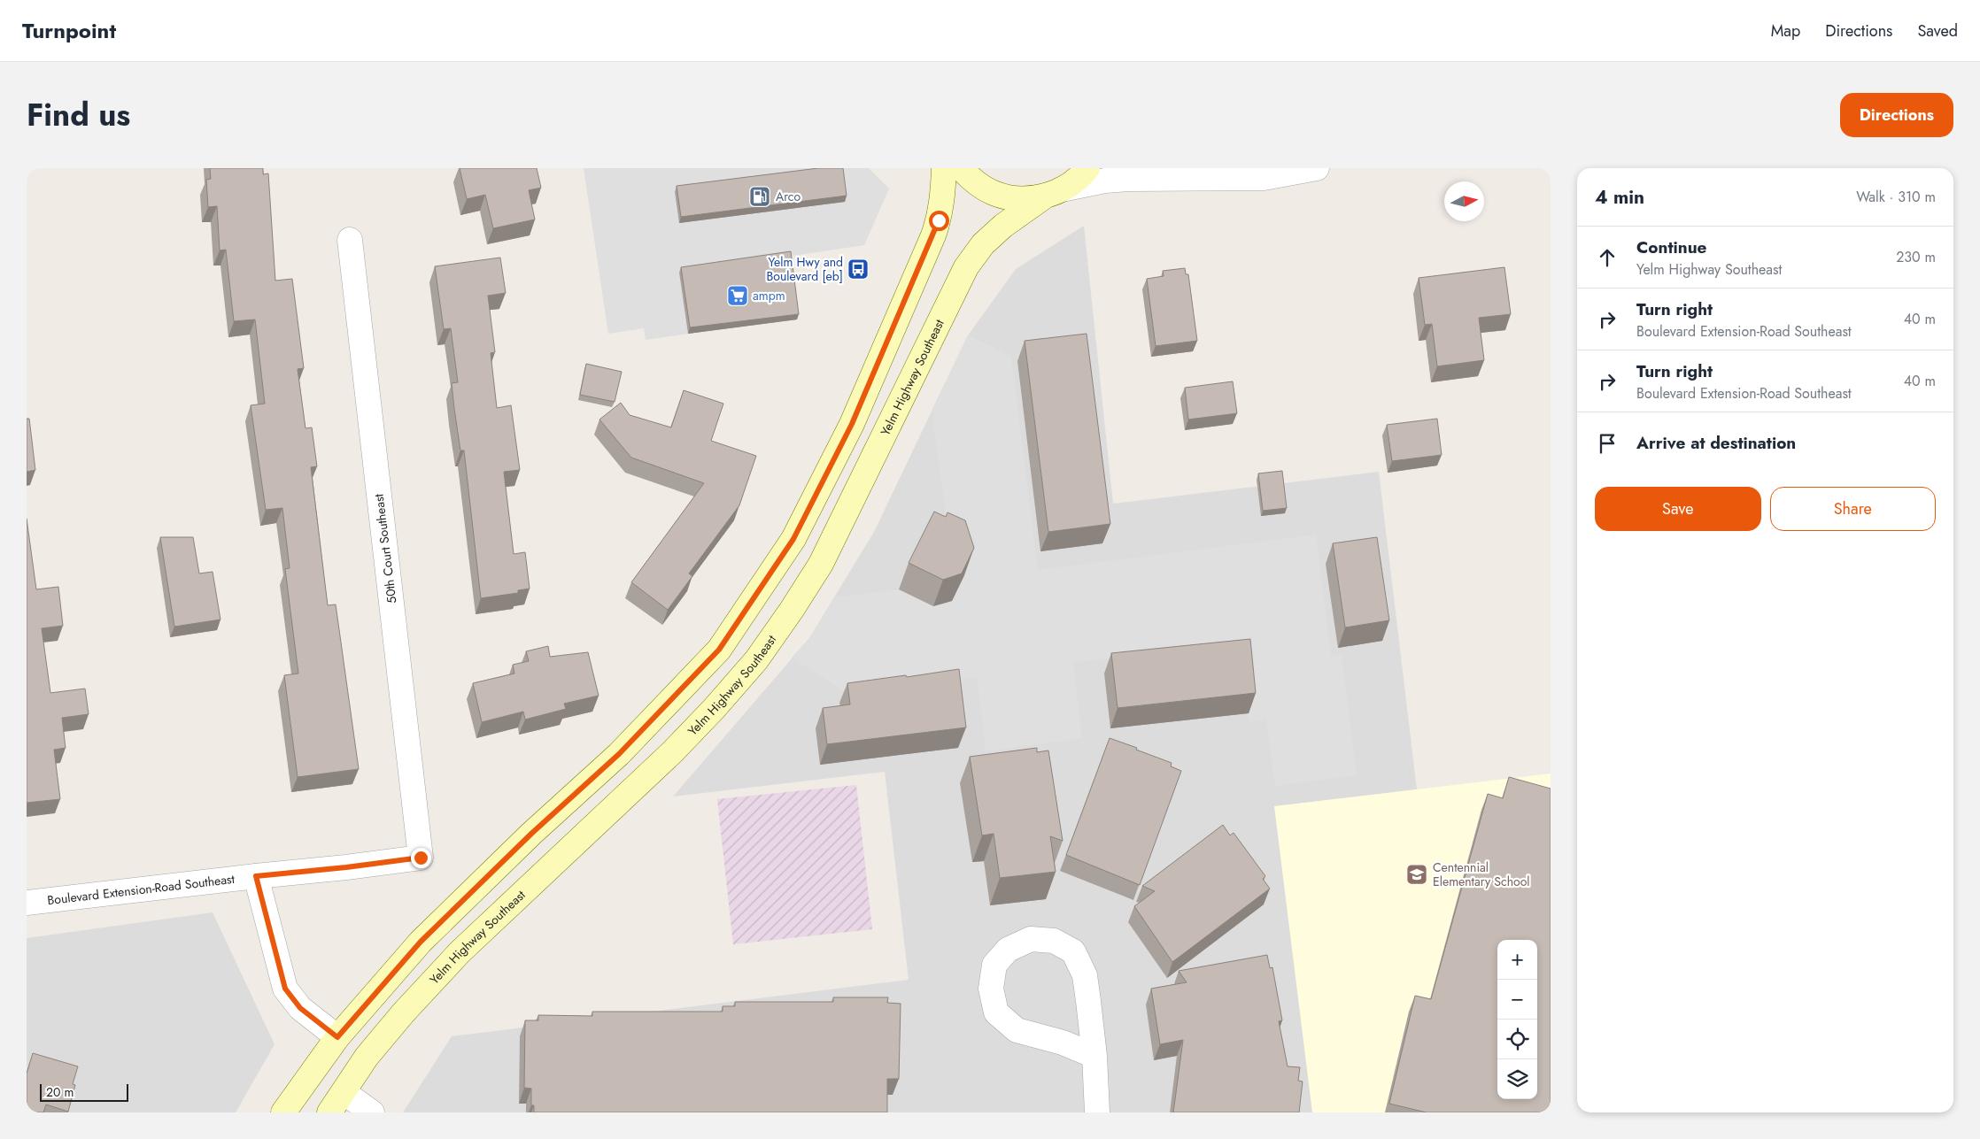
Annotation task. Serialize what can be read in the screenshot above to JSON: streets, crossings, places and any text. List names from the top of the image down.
{
  "streets": {
    "main road": ["Yelm Highway Southeast"],
    "street": ["50th Court Southeast", "Boulevard Extension-Road Southeast"]
  },
  "crossings": [
    ["50th Court Southeast", "Boulevard Extension-Road Southeast"]
  ],
  "places": {
    "fuel station": ["Arco"],
    "bus stop": ["Yelm Hwy and Boulevard [eb]"],
    "supermarket": ["ampm"],
    "school or university": ["Centennial Elementary School"]
  },
  "scale_bar": "20 m",
  "north": "right",
  "page": {
    "header": "Turnpoint",
    "nav": ["Map", "Directions", "Saved"],
    "title": "Find us",
    "buttons": [
      "Directions",
      ["Save", "Share"]
    ],
    "heading": ["4 min", "Walk · 310 m"],
    "list": [
      ["Continue", "Yelm Highway Southeast", "230 m"],
      ["Turn right", "Boulevard Extension-Road Southeast", "40 m"],
      ["Turn right", "Boulevard Extension-Road Southeast", "40 m"],
      "Arrive at destination"
    ],
    "map_buttons": ["+", "−"],
    "scale": "20 m"
  }
}
